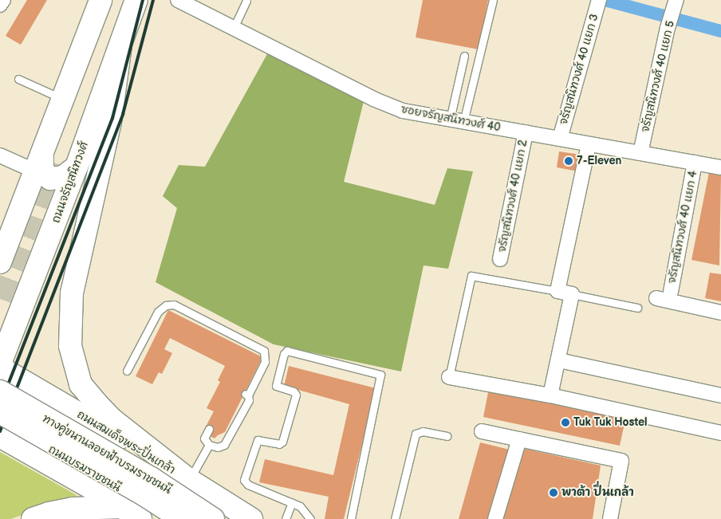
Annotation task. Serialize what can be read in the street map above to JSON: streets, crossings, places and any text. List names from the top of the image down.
{
  "streets": {
    "main road": [
      "ถนนจรัญสนิทวงศ์",
      "ถนนสมเด็จพระปิ่นเกล้า",
      "ทางคู่ขนานลอยฟ้าบรมราชชนนี",
      "ถนนบรมราชชนนี"
    ],
    "street": [
      "จรัญสนิทวงศ์ 40 แยก 3",
      "จรัญสนิทวงศ์ 40 แยก 5",
      "ซอยจรัญสนิทวงศ์ 40",
      "จรัญสนิทวงศ์ 40 แยก 2",
      "จรัญสนิทวงศ์ 40 แยก 4"
    ]
  },
  "crossings": [
    ["จรัญสนิทวงศ์ 40 แยก 3", "ซอยจรัญสนิทวงศ์ 40"],
    ["จรัญสนิทวงศ์ 40 แยก 5", "ซอยจรัญสนิทวงศ์ 40"],
    ["ซอยจรัญสนิทวงศ์ 40", "จรัญสนิทวงศ์ 40 แยก 2"],
    ["ซอยจรัญสนิทวงศ์ 40", "จรัญสนิทวงศ์ 40 แยก 4"]
  ],
  "places": ["7-Eleven", "Tuk Tuk Hostel", "พาต้า ปื่นเกล้า"]
}
